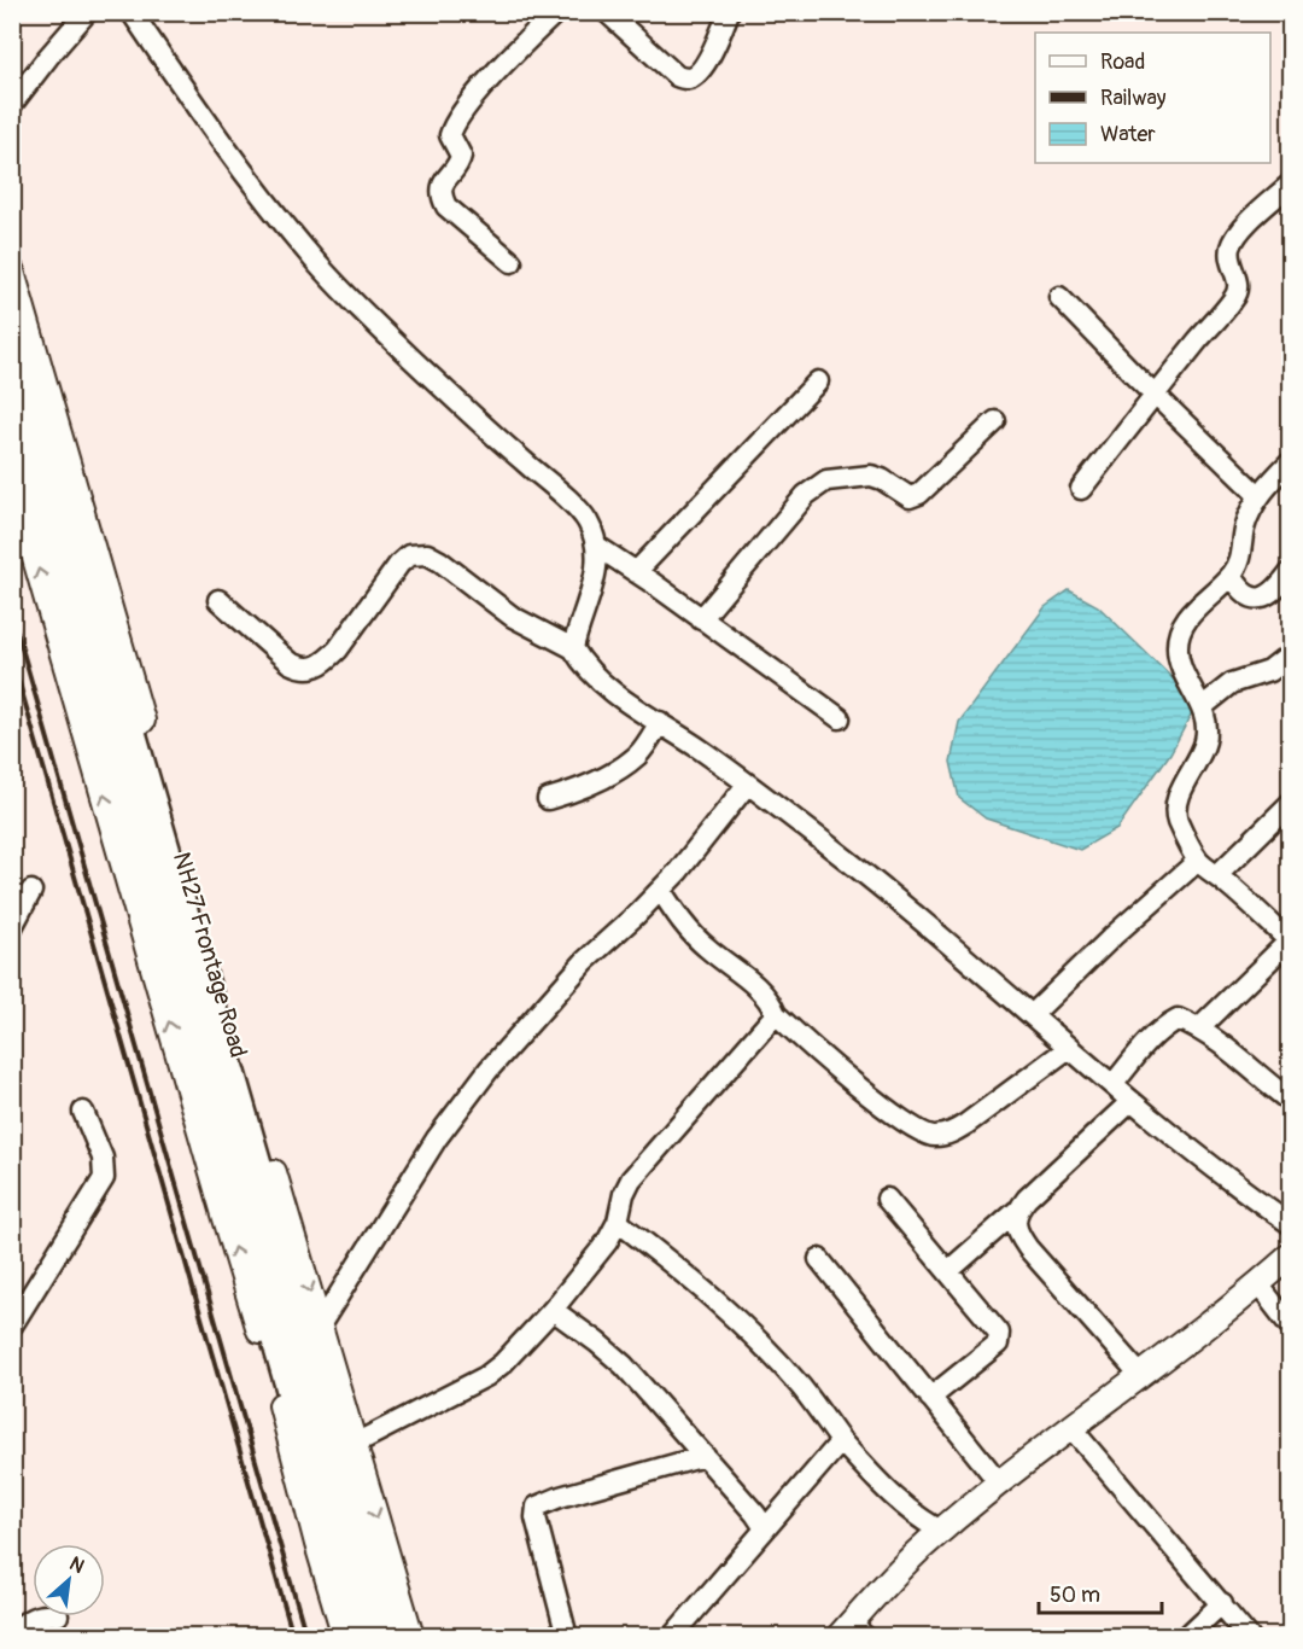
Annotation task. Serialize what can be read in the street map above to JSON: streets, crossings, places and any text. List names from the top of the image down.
{
  "streets": {
    "street": ["NH27 Frontage Road"]
  },
  "legend": ["Road", "Railway", "Water"],
  "scale_bar": "50 m",
  "north": "top right"
}
